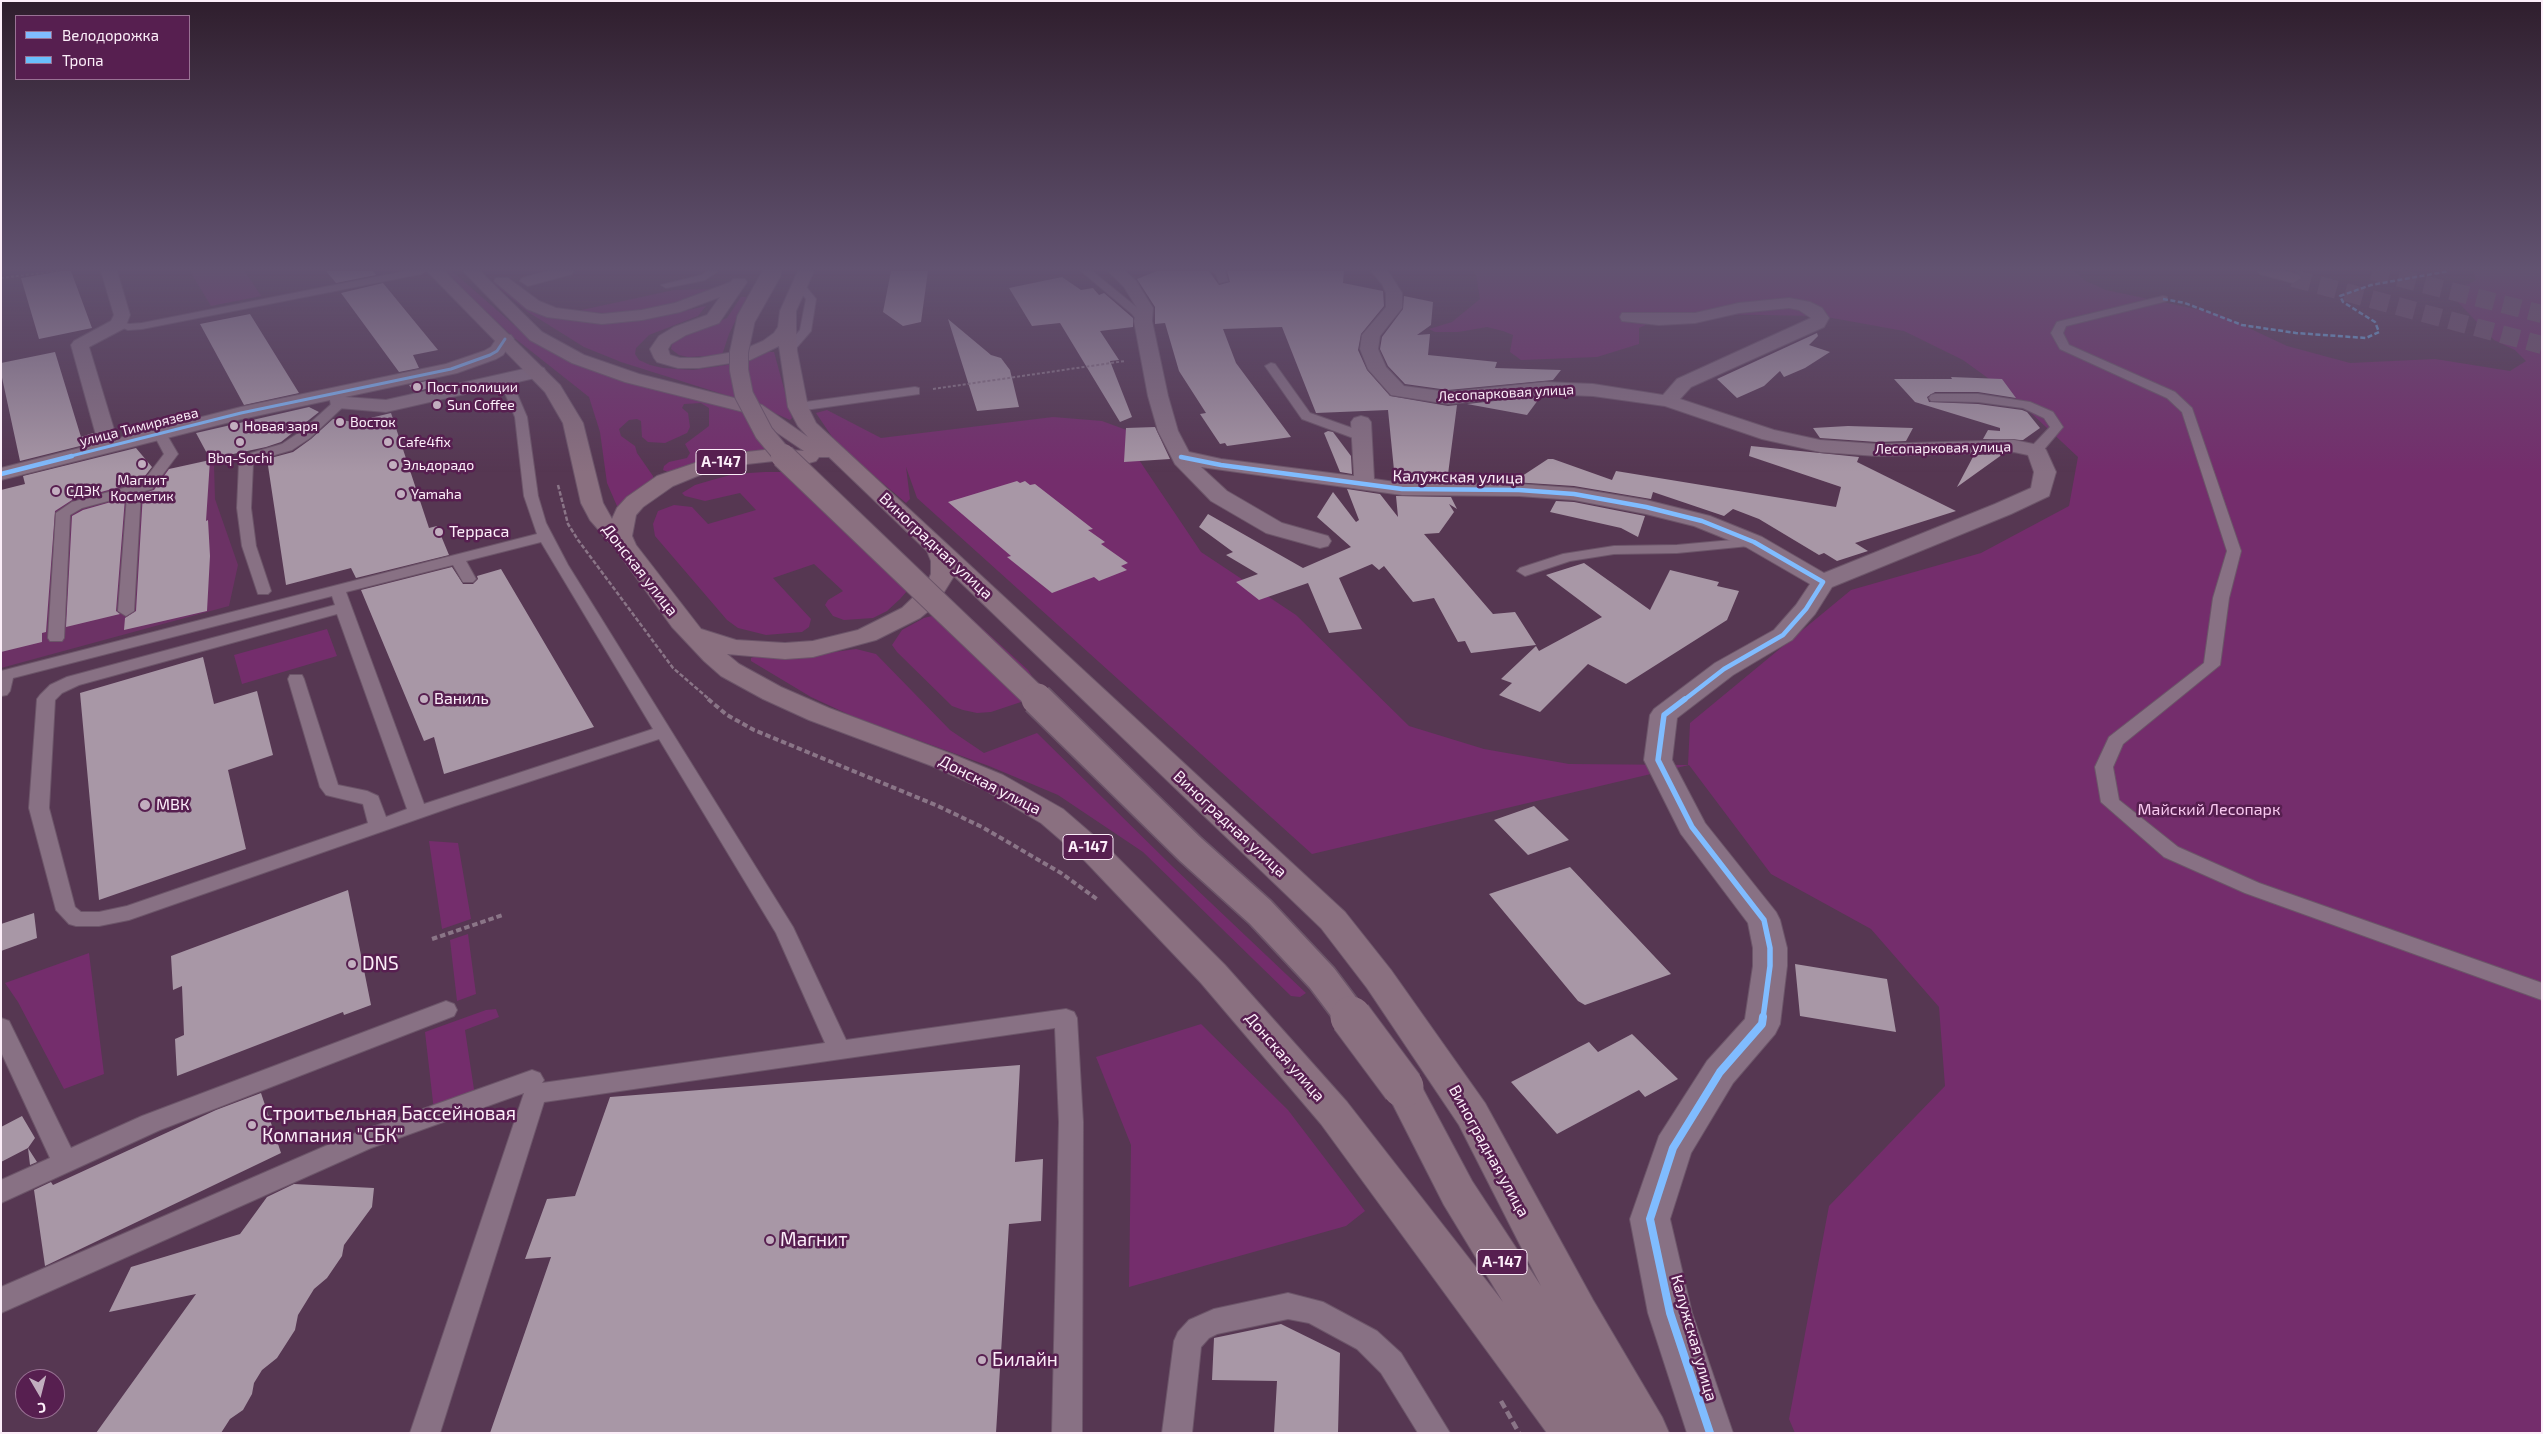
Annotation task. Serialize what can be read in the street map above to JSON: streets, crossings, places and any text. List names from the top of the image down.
{
  "streets": {
    "main road": ["А-147", "Виноградная улица", "Донская улица"],
    "street": ["Лесопарковая улица", "улица Тимирязева", "Калужская улица"]
  },
  "crossings": [
    ["улица Тимирязева", "Донская улица"],
    ["А-147", "Виноградная улица"],
    ["А-147", "Донская улица"]
  ],
  "parks": ["Майский Лесопарк"],
  "places": [
    "Пост полиции",
    "Sun Coffee",
    "Восток",
    "Новая заря",
    "Bbq-Sochi",
    "Cafe4fix",
    "Магнит Косметик",
    "Эльдорадо",
    "СДЭК",
    "Yamaha",
    "Терраса",
    "Ваниль",
    "МВК",
    "DNS",
    "Строитьельная Бассейновая Компания \"СБК\"",
    "Магнит",
    "Билайн"
  ],
  "legend": ["Велодорожка", "Тропа"],
  "north": "bottom"
}
